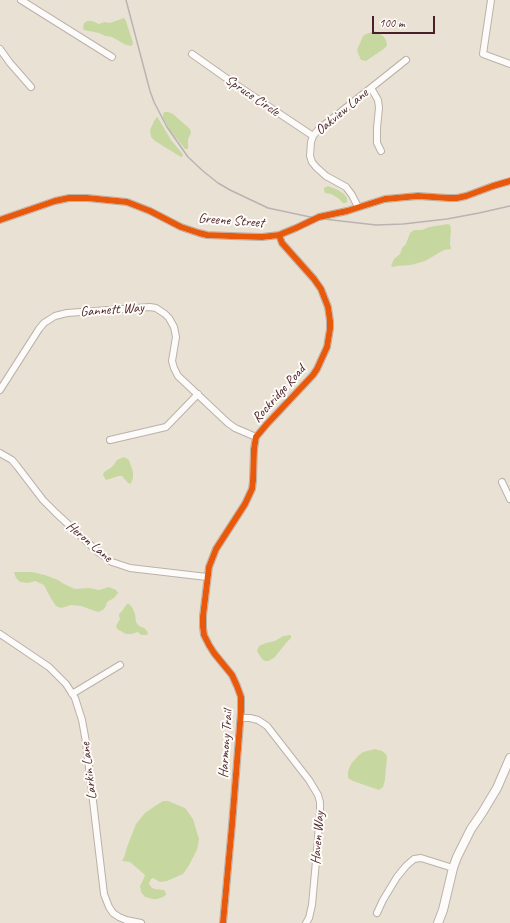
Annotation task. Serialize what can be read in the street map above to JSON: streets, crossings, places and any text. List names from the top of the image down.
{
  "streets": {
    "street": [
      "Spruce Circle",
      "Oakview Lane",
      "Greene Street",
      "Gannett Way",
      "Rockridge Road",
      "Heron Lane",
      "Harmony Trail",
      "Larkin Lane",
      "Haven Way"
    ]
  },
  "crossings": [
    ["Spruce Circle", "Oakview Lane"],
    ["Oakview Lane", "Greene Street"],
    ["Greene Street", "Rockridge Road"],
    ["Gannett Way", "Rockridge Road"],
    ["Rockridge Road", "Heron Lane"],
    ["Rockridge Road", "Harmony Trail"],
    ["Heron Lane", "Harmony Trail"],
    ["Harmony Trail", "Haven Way"]
  ],
  "scale_bar": "100 m"
}
